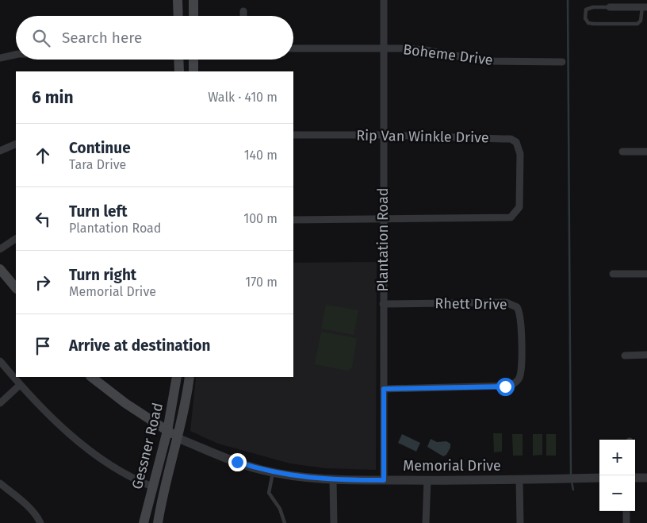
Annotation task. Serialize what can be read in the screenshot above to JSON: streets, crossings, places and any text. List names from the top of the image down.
{
  "streets": {
    "main road": ["Gessner Road", "Memorial Drive"],
    "street": [
      "Boheme Drive",
      "Rip Van Winkle Drive",
      "Plantation Road",
      "Rhett Drive"
    ]
  },
  "crossings": [
    ["Boheme Drive", "Plantation Road"],
    ["Rip Van Winkle Drive", "Plantation Road"],
    ["Plantation Road", "Rhett Drive"],
    ["Plantation Road", "Memorial Drive"],
    ["Gessner Road", "Memorial Drive"]
  ],
  "page": {
    "search": "Search here",
    "heading": ["6 min", "Walk · 410 m"],
    "list": [
      ["Continue", "Tara Drive", "140 m"],
      ["Turn left", "Plantation Road", "100 m"],
      ["Turn right", "Memorial Drive", "170 m"],
      "Arrive at destination"
    ],
    "map_buttons": ["+", "−"]
  }
}
